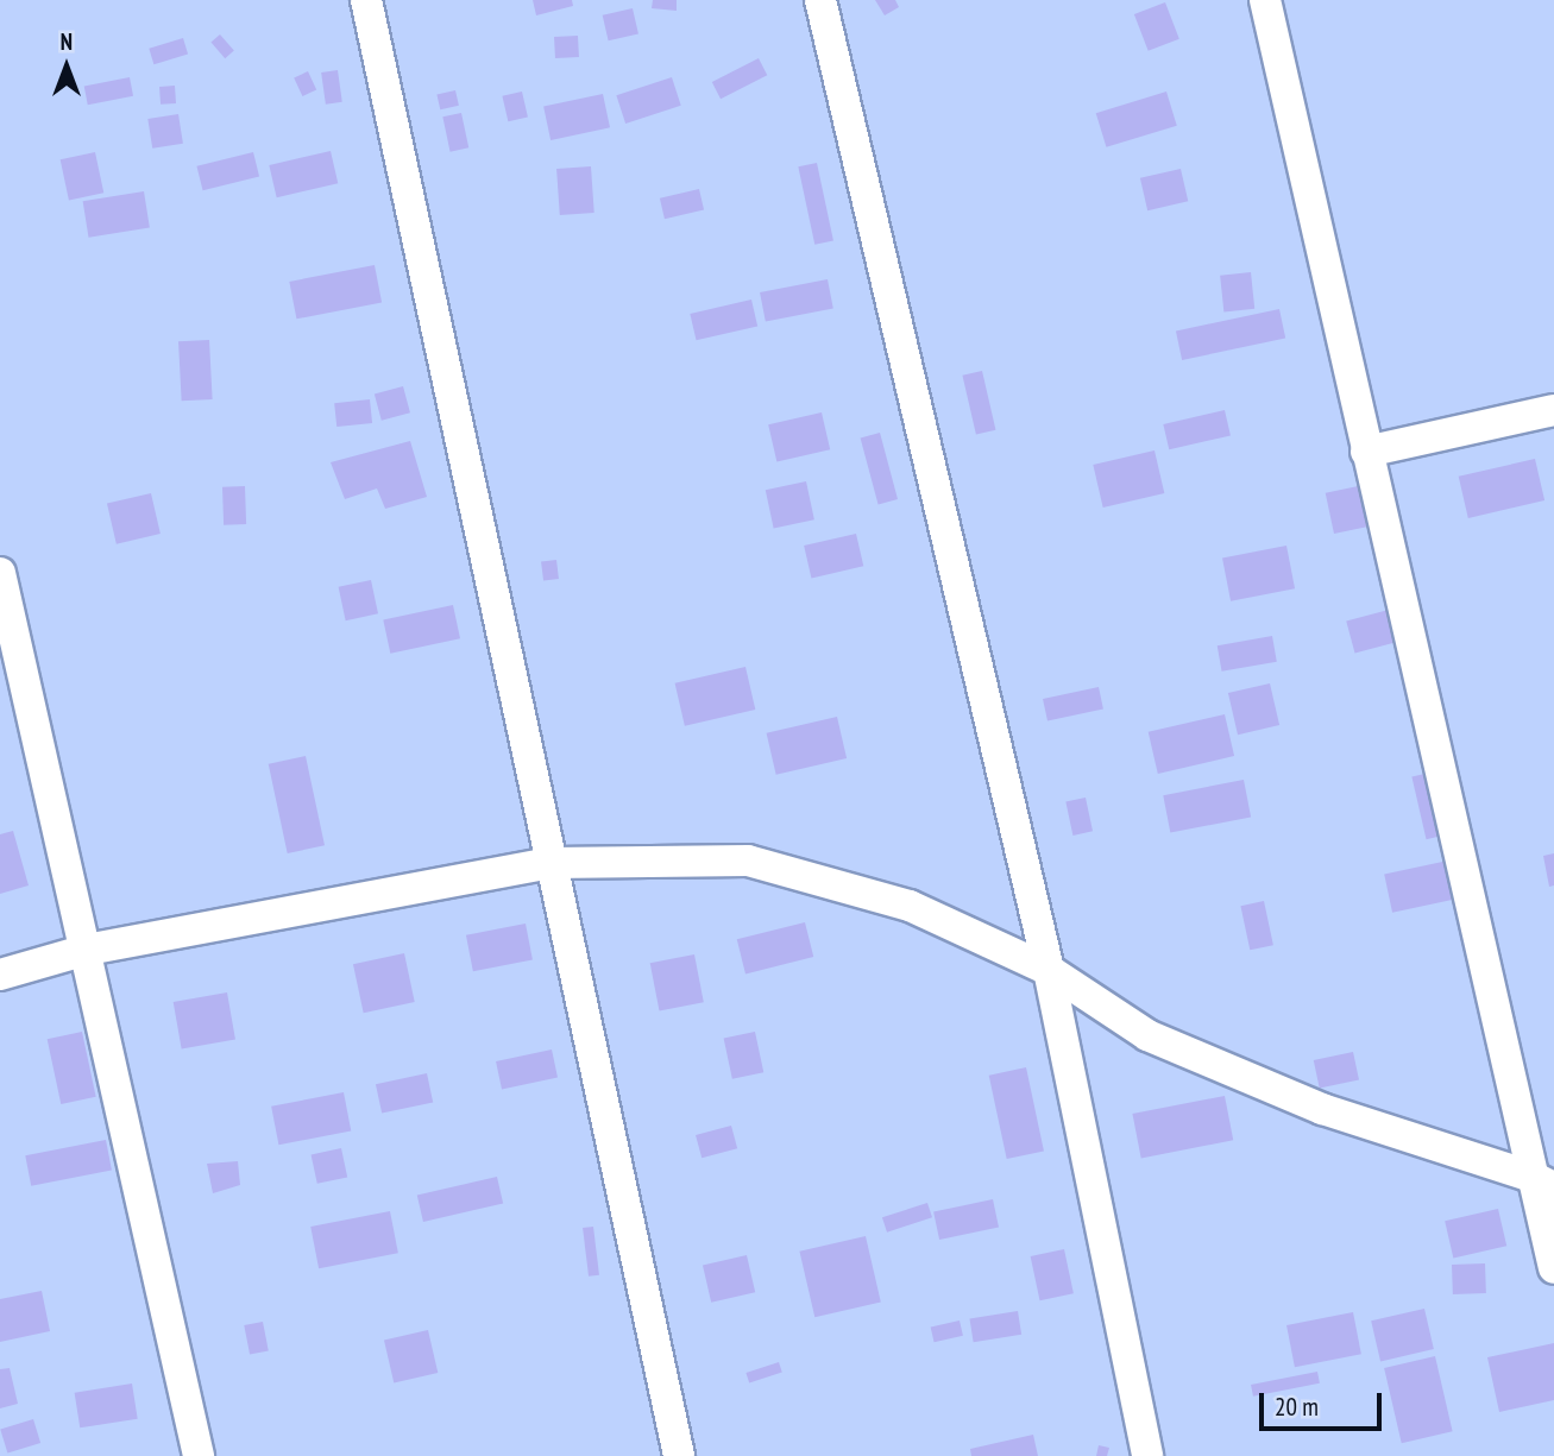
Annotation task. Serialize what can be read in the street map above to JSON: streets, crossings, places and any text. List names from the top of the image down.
{
  "scale_bar": "20 m",
  "north": "top"
}
